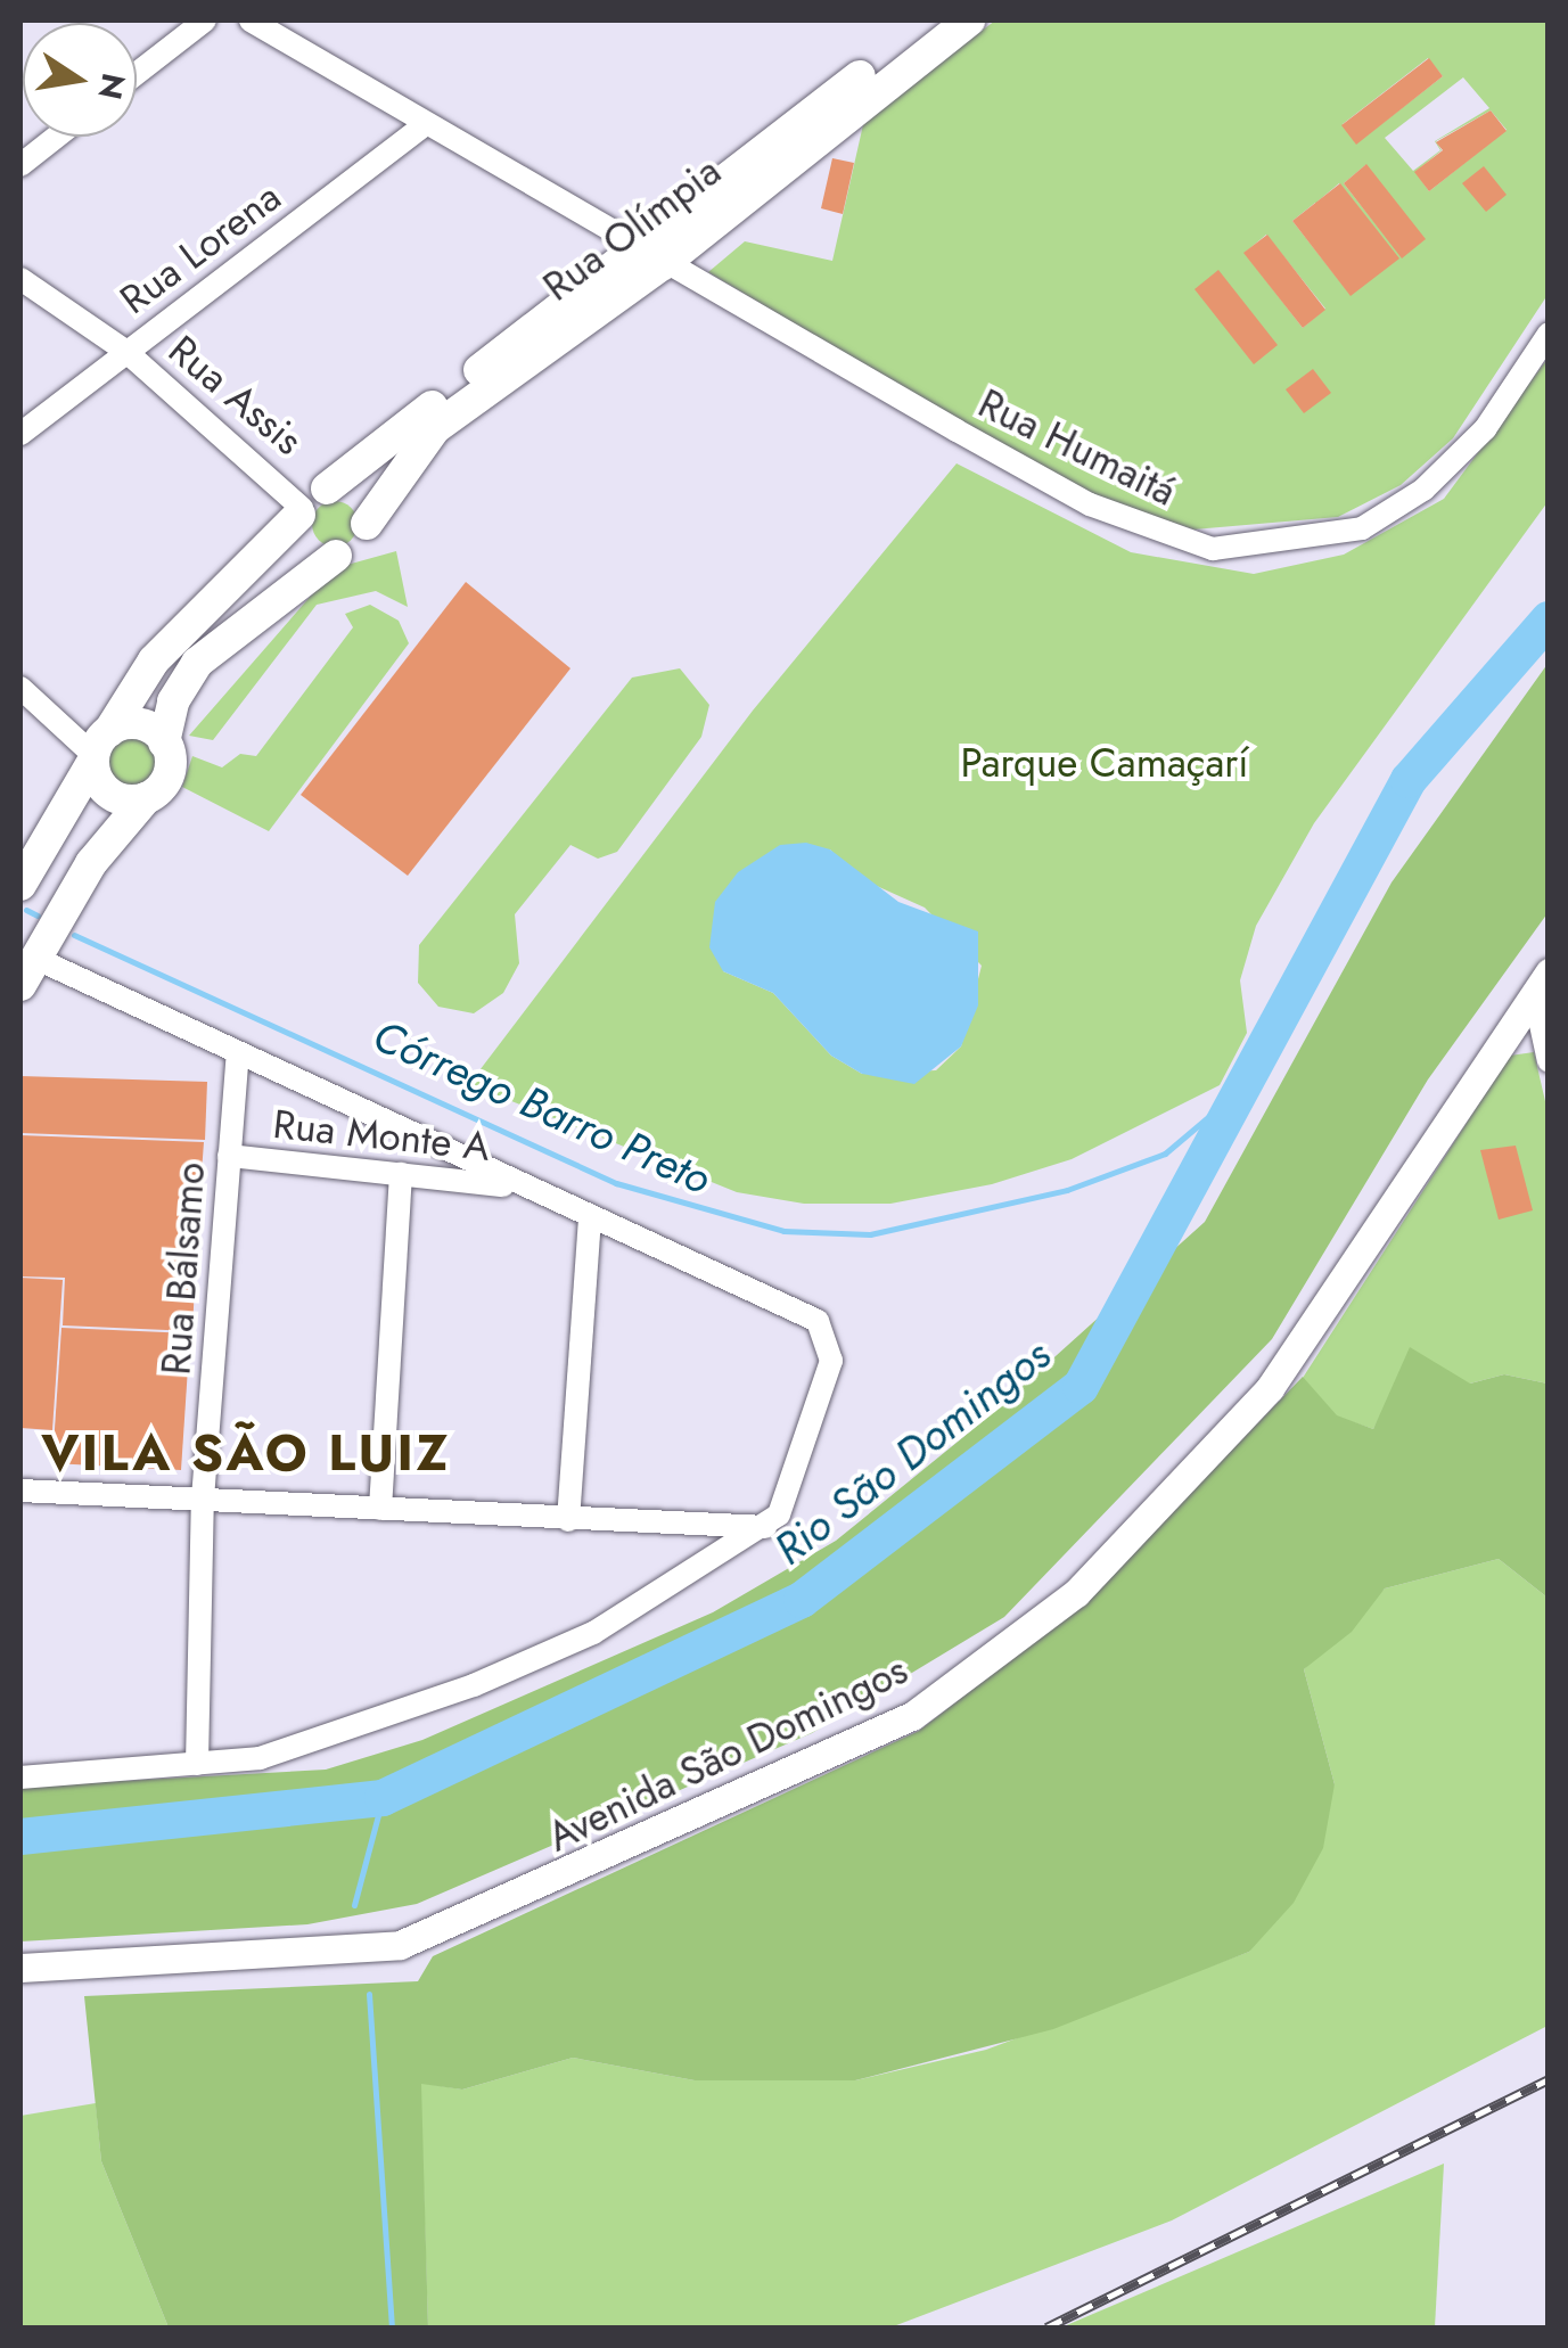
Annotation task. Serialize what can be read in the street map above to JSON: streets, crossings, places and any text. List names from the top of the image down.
{
  "streets": {
    "main road": ["Rua Olímpia"],
    "street": [
      "Rua Lorena",
      "Rua Assis",
      "Rua Humaitá",
      "Rua Monte A",
      "Rua Bálsamo",
      "Avenida São Domingos"
    ]
  },
  "crossings": [
    ["Rua Olímpia", "Rua Assis"],
    ["Rua Olímpia", "Rua Humaitá"],
    ["Rua Lorena", "Rua Assis"],
    ["Rua Lorena", "Rua Humaitá"],
    ["Rua Monte A", "Rua Bálsamo"]
  ],
  "districts": ["VILA SÃO LUIZ"],
  "water": ["Córrego Barro Preto", "Rio São Domingos"],
  "parks": ["Parque Camaçarí"],
  "north": "right"
}
